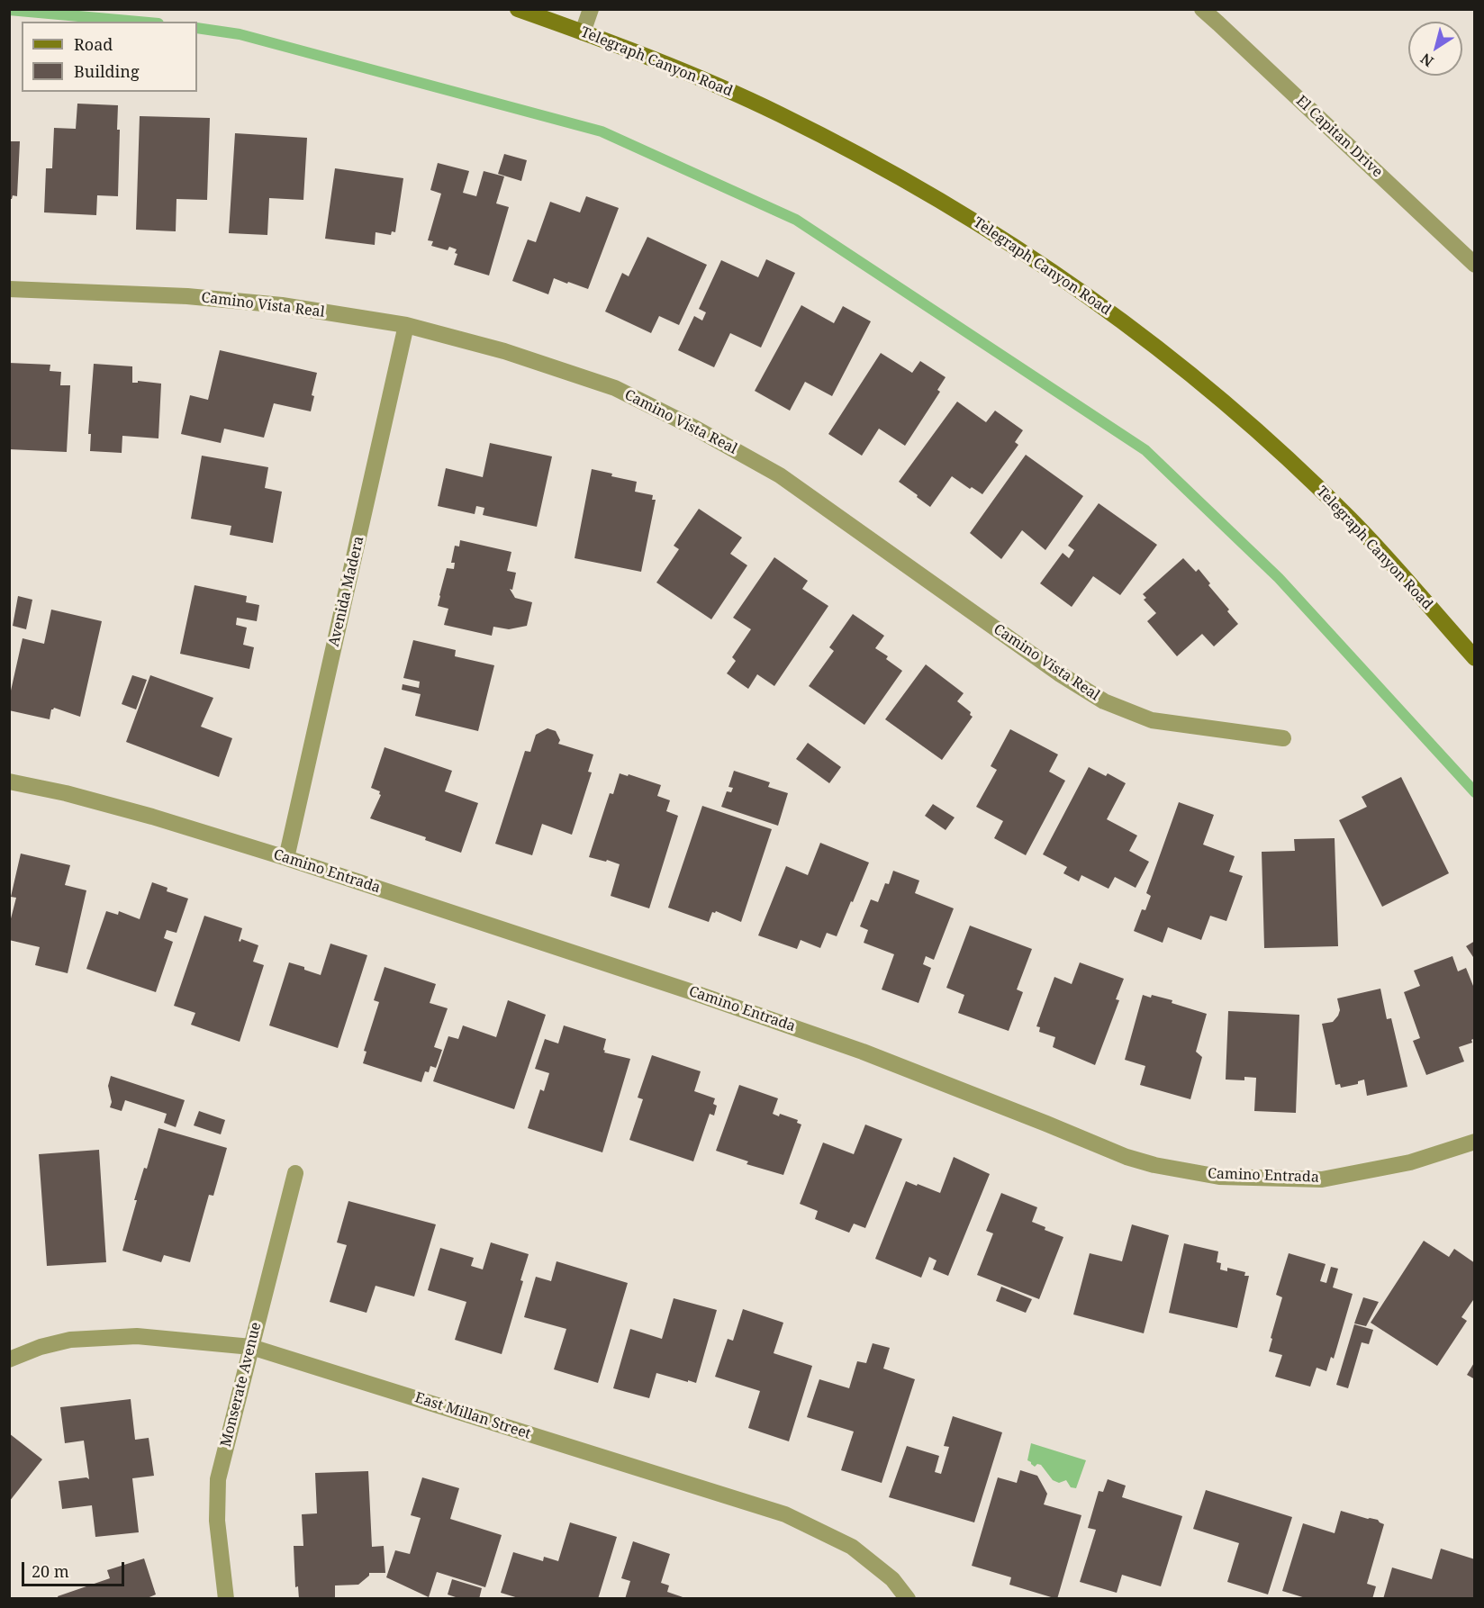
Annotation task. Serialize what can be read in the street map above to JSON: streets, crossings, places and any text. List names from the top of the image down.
{
  "streets": {
    "street": [
      "Telegraph Canyon Road",
      "El Capitan Drive",
      "Camino Vista Real",
      "Avenida Madera",
      "Camino Entrada",
      "Monserate Avenue",
      "East Millan Street"
    ]
  },
  "crossings": [
    ["Camino Vista Real", "Avenida Madera"],
    ["Avenida Madera", "Camino Entrada"],
    ["Monserate Avenue", "East Millan Street"]
  ],
  "legend": ["Road", "Building"],
  "scale_bar": "20 m",
  "north": "bottom left"
}
